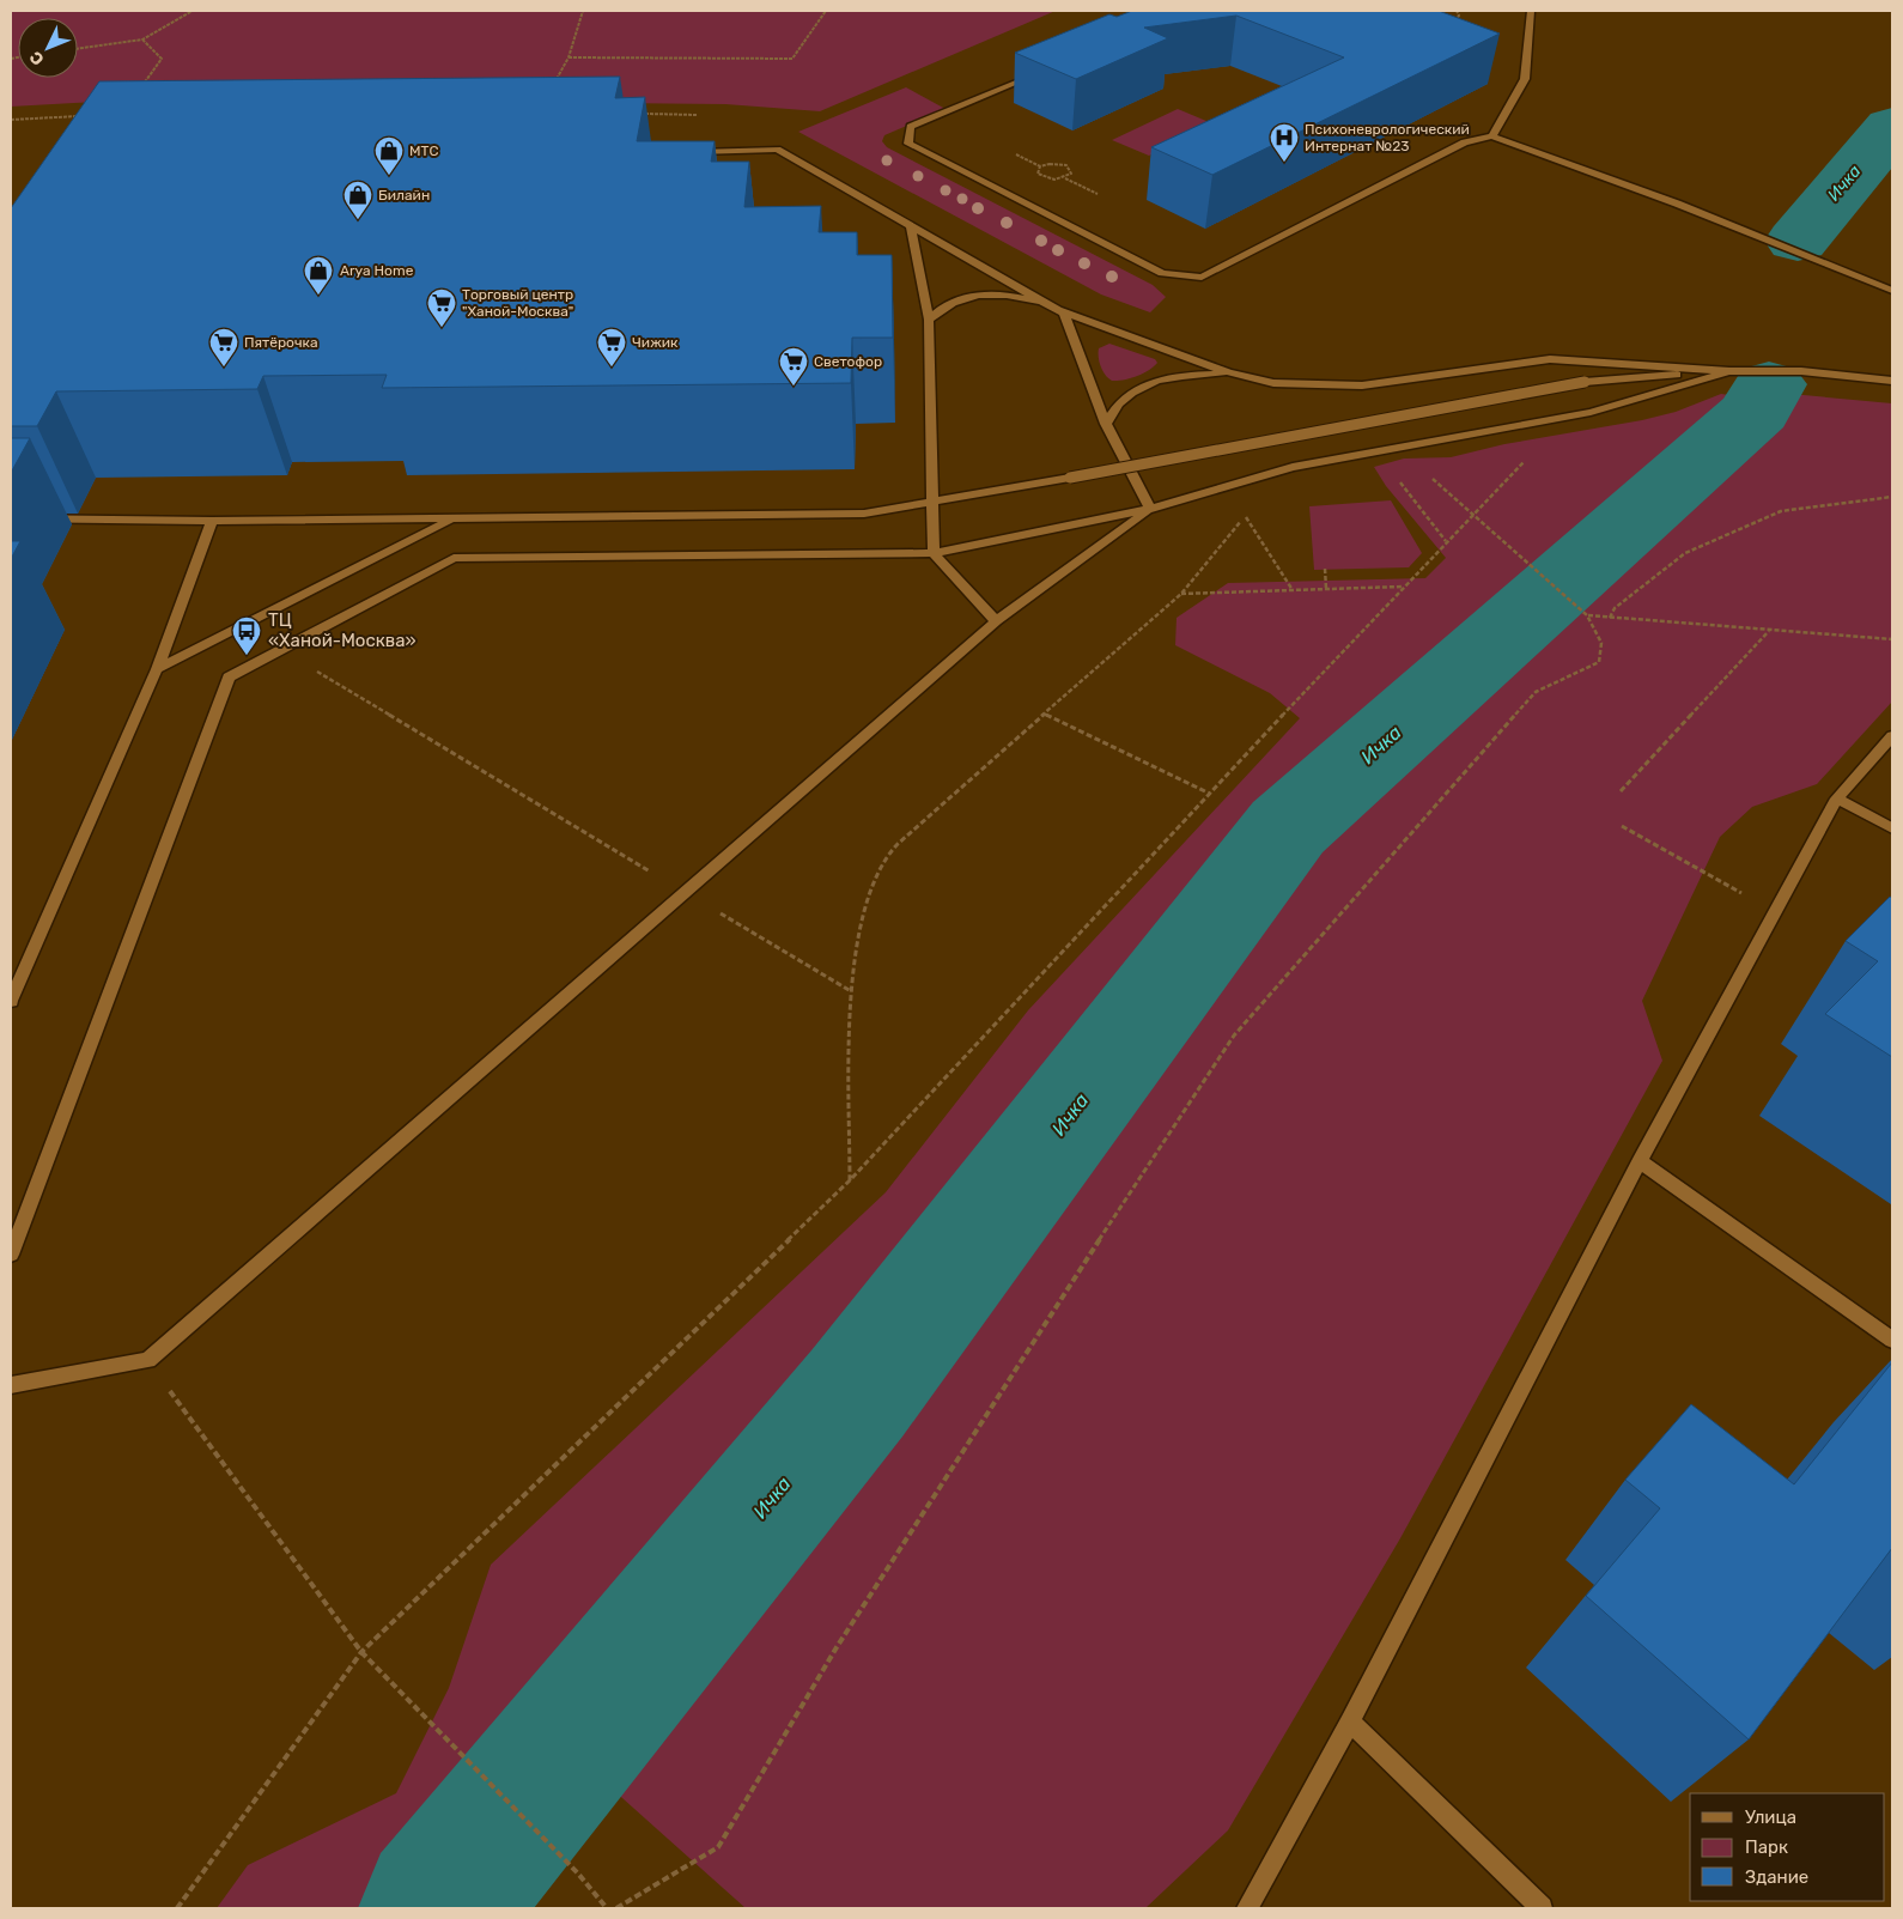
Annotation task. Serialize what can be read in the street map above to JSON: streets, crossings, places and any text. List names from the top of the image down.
{
  "water": ["Ичка"],
  "places": {
    "hospital": ["Психоневрологический Интернат №23"],
    "shop": ["МТС", "Билайн", "Arya Home"],
    "supermarket": [
      "Торговый центр \"Ханой-Москва\"",
      "Пятёрочка",
      "Чижик",
      "Светофор"
    ],
    "bus stop": ["ТЦ «Ханой-Москва»"]
  },
  "legend": ["Улица", "Парк", "Здание"],
  "north": "bottom left"
}
